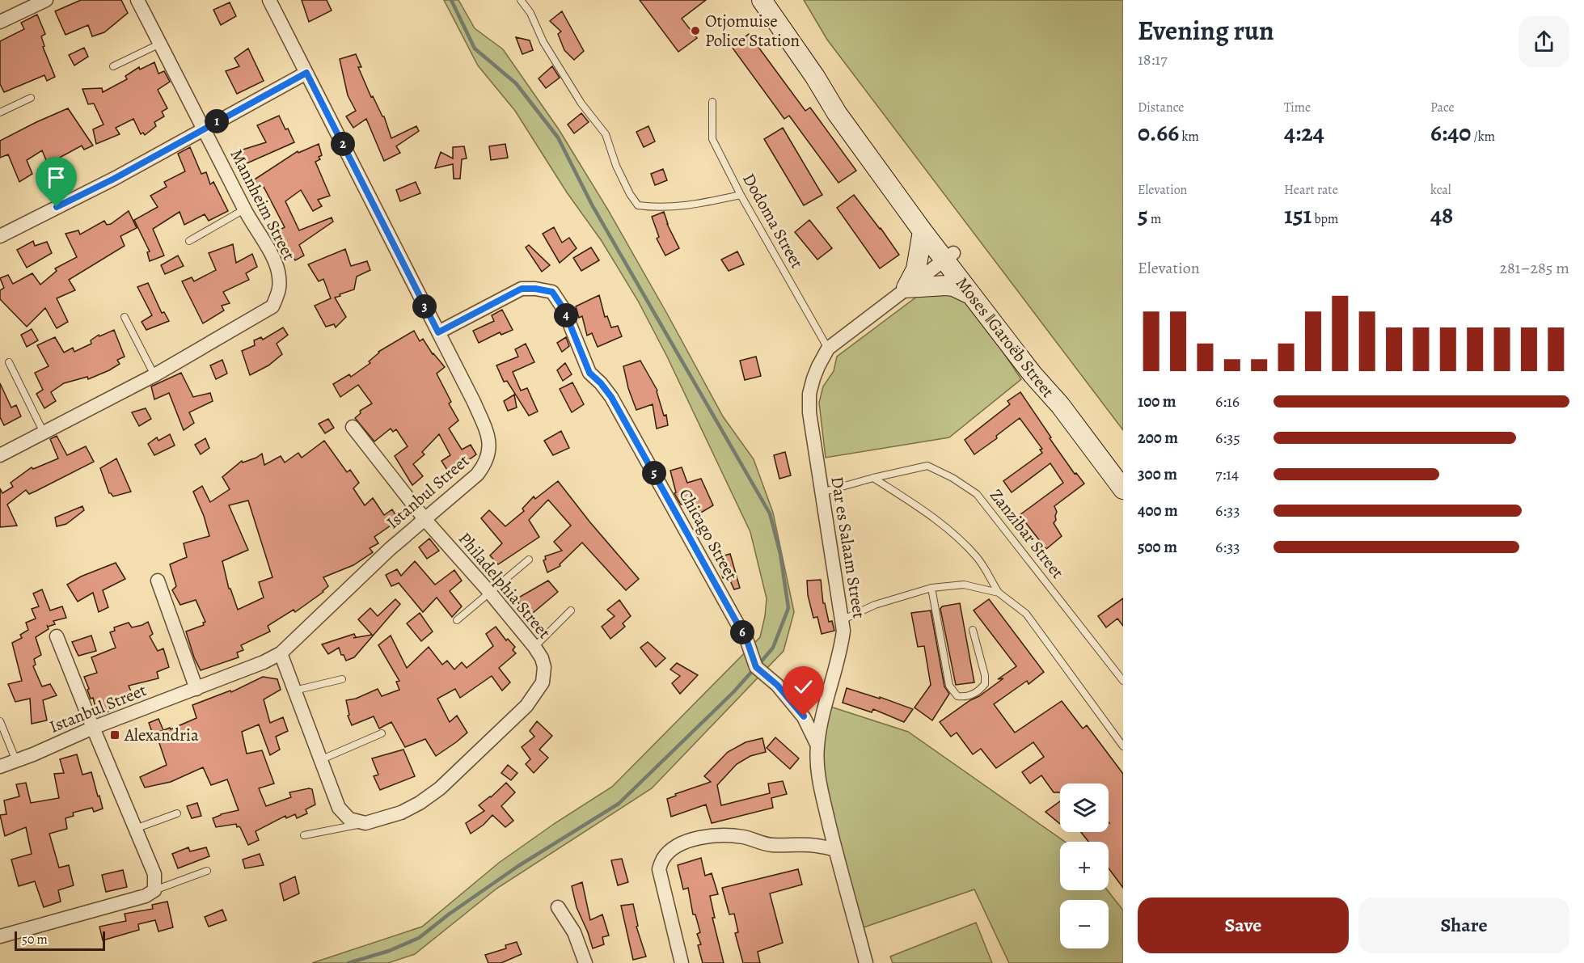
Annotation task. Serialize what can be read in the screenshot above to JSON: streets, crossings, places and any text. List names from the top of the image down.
{
  "streets": {
    "main road": ["Moses ǁGaroëb Street"],
    "street": [
      "Mannheim Street",
      "Istanbul Street",
      "Chicago Street",
      "Dar es Salaam Street",
      "Philadelphia Street"
    ],
    "lane": ["Dodoma Street", "Zanzibar Street"]
  },
  "crossings": [
    ["Dodoma Street", "Dar es Salaam Street"],
    ["Moses ǁGaroëb Street", "Dar es Salaam Street"],
    ["Istanbul Street", "Chicago Street"],
    ["Istanbul Street", "Philadelphia Street"],
    ["Zanzibar Street", "Dar es Salaam Street"],
    ["Chicago Street", "Dar es Salaam Street"]
  ],
  "places": {
    "other": ["Otjomuise Police Station"],
    "transit": ["Alexandria"]
  },
  "scale_bar": "50 m",
  "page": {
    "heading": ["Evening run", "18:17"],
    "stats": [
      ["Distance", "0.66 km"],
      ["Time", "4:24"],
      ["Pace", "6:40 /km"],
      ["Elevation", "5 m"],
      ["Heart rate", "151 bpm"],
      ["kcal", "48"]
    ],
    "pins": [
      "1",
      "2",
      "3",
      "4",
      "5",
      "6"
    ],
    "chart": ["Elevation", "281–285 m"],
    "list": [
      {
        "name": "100 m",
        "note": "6:16"
      },
      {
        "name": "200 m",
        "note": "6:35"
      },
      {
        "name": "300 m",
        "note": "7:14"
      },
      {
        "name": "400 m",
        "note": "6:33"
      },
      {
        "name": "500 m",
        "note": "6:33"
      }
    ],
    "map_buttons": ["+", "−"],
    "buttons": ["Save", "Share"],
    "scale": "50 m"
  }
}
